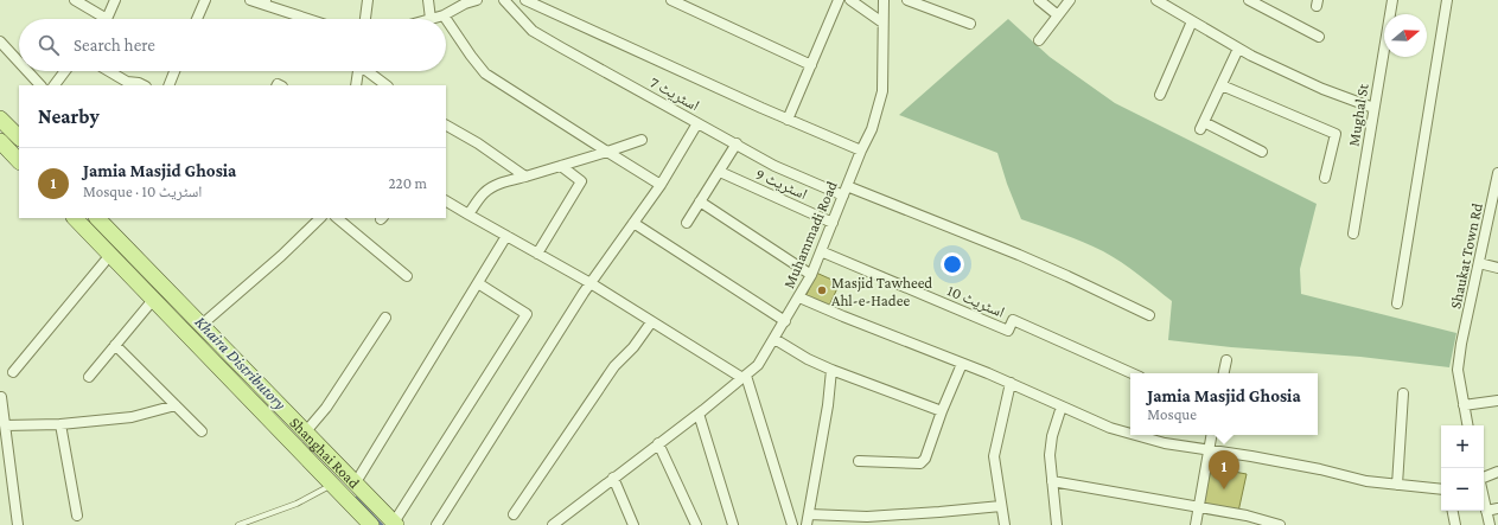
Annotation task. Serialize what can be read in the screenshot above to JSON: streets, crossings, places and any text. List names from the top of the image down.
{
  "streets": {
    "main road": ["Shanghai Road"],
    "street": [
      "اسٹریٹ 7",
      "Mughal St",
      "اسٹریٹ 9",
      "Muhammadi Road",
      "Shaukat Town Rd",
      "اسٹریٹ 10"
    ]
  },
  "crossings": [
    ["اسٹریٹ 7", "Muhammadi Road"],
    ["اسٹریٹ 9", "Muhammadi Road"],
    ["Muhammadi Road", "اسٹریٹ 10"]
  ],
  "water": ["Khaira Distributory"],
  "places": ["Masjid Tawheed Ahl-e-Hadee"],
  "north": "right",
  "page": {
    "search": "Search here",
    "heading": "Nearby",
    "list": [
      {
        "mark": "1",
        "name": "Jamia Masjid Ghosia",
        "note": "Mosque · اسٹریٹ 10",
        "value": "220 m"
      }
    ],
    "popup": ["Jamia Masjid Ghosia", "Mosque"],
    "map_buttons": ["+", "−"],
    "pins": "1"
  }
}
